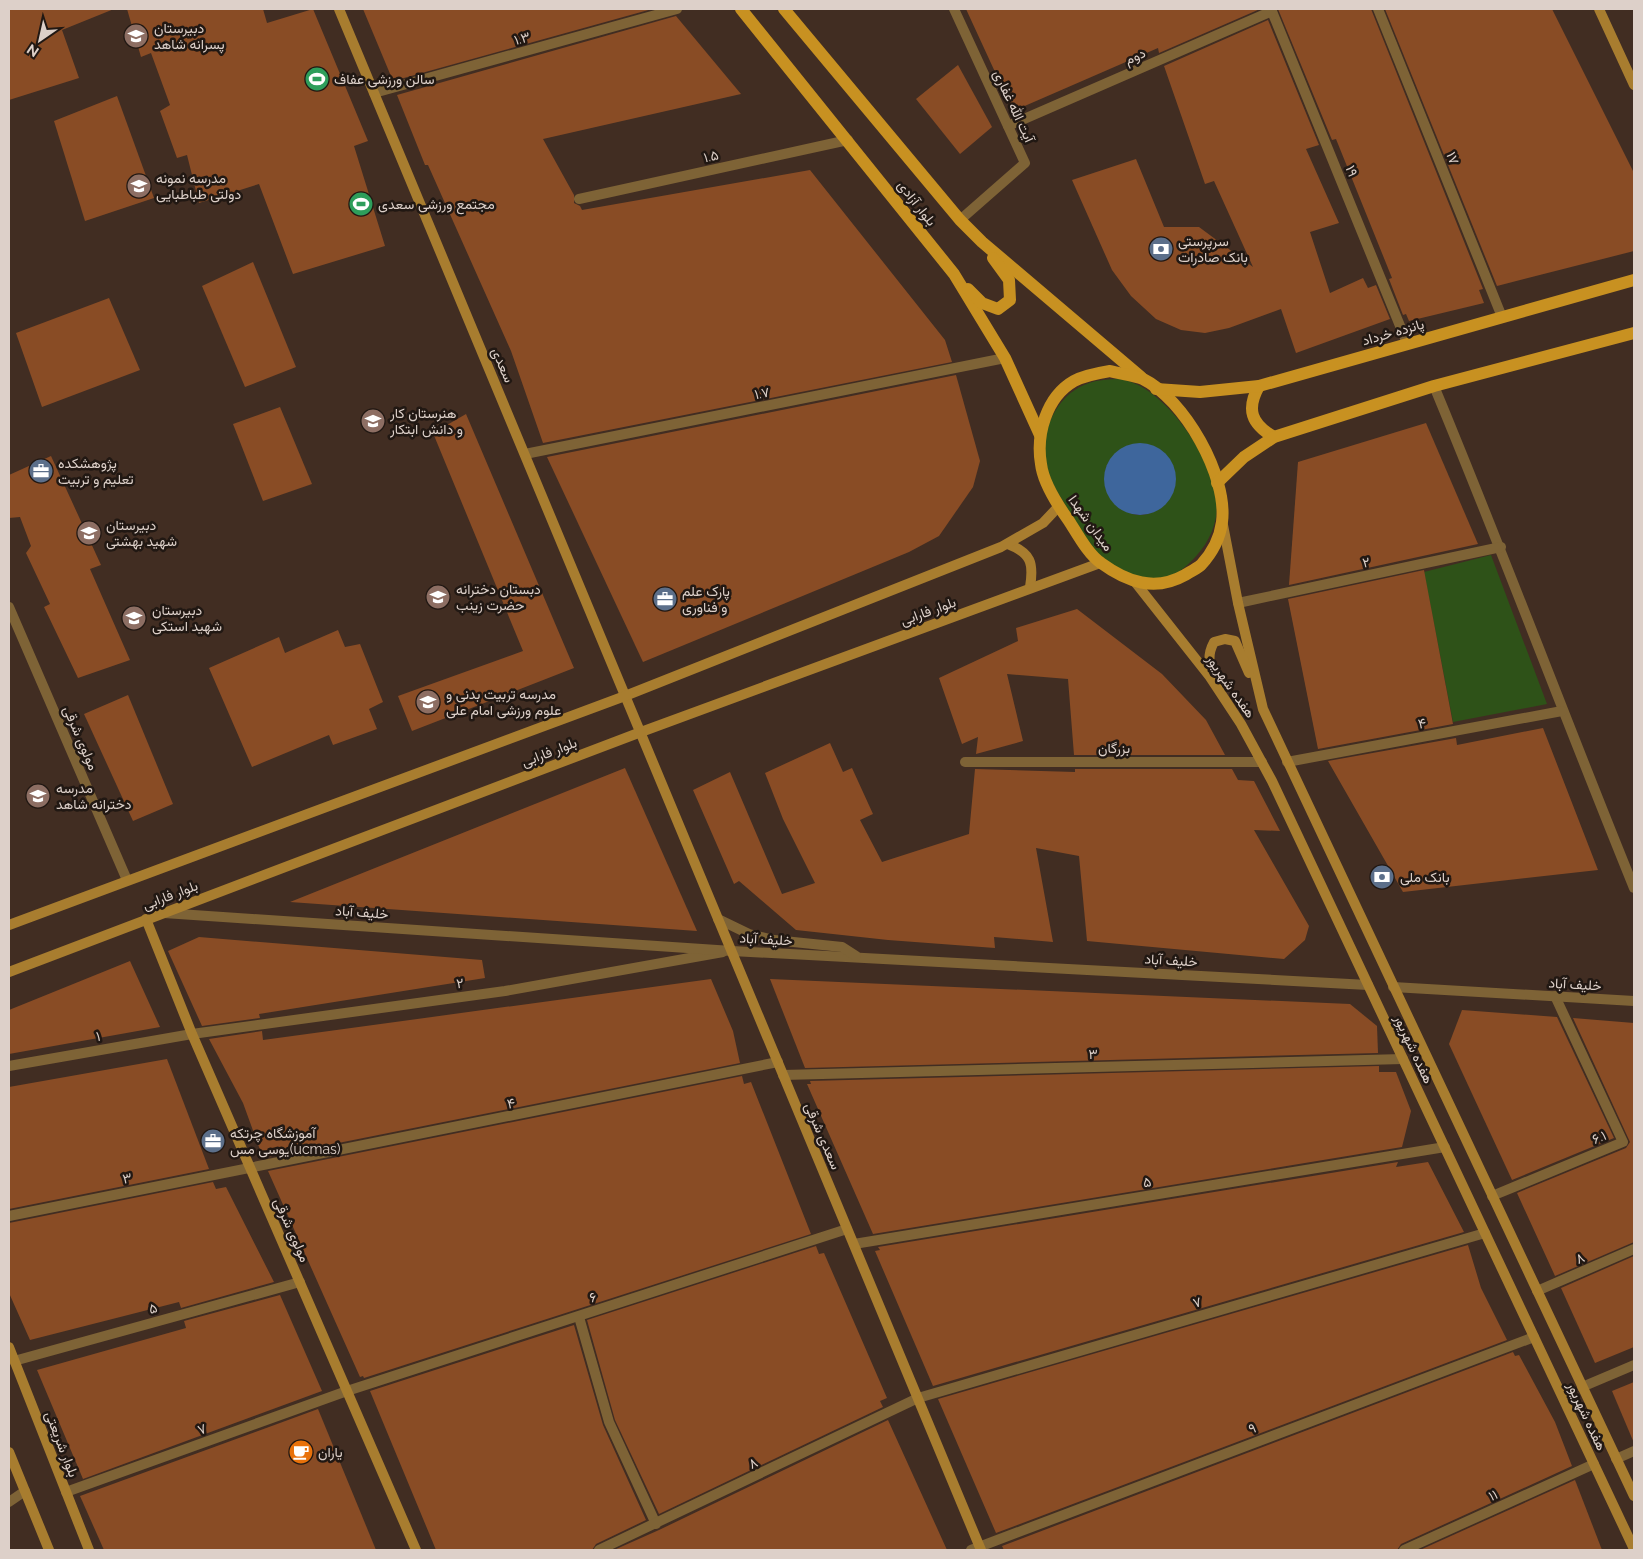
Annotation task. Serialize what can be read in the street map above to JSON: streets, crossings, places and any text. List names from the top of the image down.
{
  "streets": {
    "main road": [
      "بلوار آزادی",
      "پانزده خرداد",
      "سعدی",
      "میدان شهدا",
      "بلوار فارابی",
      "هفده شهریور",
      "مولوی شرقی",
      "سعدی شرقی",
      "بلوار شریعتی"
    ],
    "street": [
      "۱.۳",
      "دوم",
      "آیت الله غفاری",
      "۱.۵",
      "۱۷",
      "۱۹",
      "۱.۷",
      "۲",
      "۴",
      "بزرگان",
      "خلیف آباد",
      "۱",
      "۳",
      "۶.۱",
      "۵",
      "۸",
      "۶",
      "۷",
      "۹",
      "۱۱"
    ]
  },
  "crossings": [
    ["۱.۳", "سعدی"],
    ["دوم", "آیت الله غفاری"],
    ["دوم", "۱۹"],
    ["آیت الله غفاری", "بلوار آزادی"],
    ["۱.۵", "بلوار آزادی"],
    ["۱۷", "پانزده خرداد"],
    ["۱۹", "پانزده خرداد"],
    ["بلوار آزادی", "۱.۷"],
    ["بلوار آزادی", "میدان شهدا"],
    ["پانزده خرداد", "میدان شهدا"],
    ["سعدی", "۱.۷"],
    ["سعدی", "بلوار فارابی"],
    ["سعدی", "سعدی شرقی"],
    ["میدان شهدا", "بلوار فارابی"],
    ["میدان شهدا", "هفده شهریور"],
    ["۲", "هفده شهریور"],
    ["۲", "مولوی شرقی"],
    ["۲", "خلیف آباد"],
    ["۲", "۱"],
    ["۲", "سعدی شرقی"],
    ["بلوار فارابی", "مولوی شرقی"],
    ["بلوار فارابی", "خلیف آباد"],
    ["بلوار فارابی", "سعدی شرقی"],
    ["هفده شهریور", "۴"],
    ["هفده شهریور", "بزرگان"],
    ["هفده شهریور", "خلیف آباد"],
    ["هفده شهریور", "۳"],
    ["هفده شهریور", "۶.۱"],
    ["هفده شهریور", "۵"],
    ["هفده شهریور", "۸"],
    ["هفده شهریور", "۷"],
    ["هفده شهریور", "۹"],
    ["هفده شهریور", "۱۱"],
    ["۴", "مولوی شرقی"],
    ["۴", "۳"],
    ["۴", "سعدی شرقی"],
    ["مولوی شرقی", "۱"],
    ["مولوی شرقی", "۳"],
    ["مولوی شرقی", "۵"],
    ["مولوی شرقی", "۶"],
    ["مولوی شرقی", "۷"],
    ["خلیف آباد", "سعدی شرقی"],
    ["خلیف آباد", "۶.۱"],
    ["۳", "سعدی شرقی"],
    ["سعدی شرقی", "۵"],
    ["سعدی شرقی", "۸"],
    ["سعدی شرقی", "۶"],
    ["سعدی شرقی", "۷"],
    ["سعدی شرقی", "۹"],
    ["۵", "بلوار شریعتی"],
    ["۸", "۷"],
    ["۶", "۷"],
    ["۷", "بلوار شریعتی"]
  ],
  "places": {
    "school or university": [
      "دبیرستان پسرانه شاهد",
      "مدرسه نمونه دولتی طباطبایی",
      "هنرستان کار و دانش ابتکار",
      "دبیرستان شهید بهشتی",
      "دبستان دخترانه حضرت زینب",
      "دبیرستان شهید استکی",
      "مدرسه تربیت بدنی و علوم ورزشی امام علی",
      "مدرسه دخترانه شاهد"
    ],
    "sports": ["سالن ورزشی عفاف", "مجتمع ورزشی سعدی"],
    "bank": ["سرپرستی بانک صادرات", "بانک ملی"],
    "office": ["پژوهشکده تعلیم و تربیت", "پارک علم و فناوری", "آموزشگاه چرتکه یوسی مس(ucmas)"],
    "cafe": ["یاران"]
  },
  "north": "bottom left"
}
